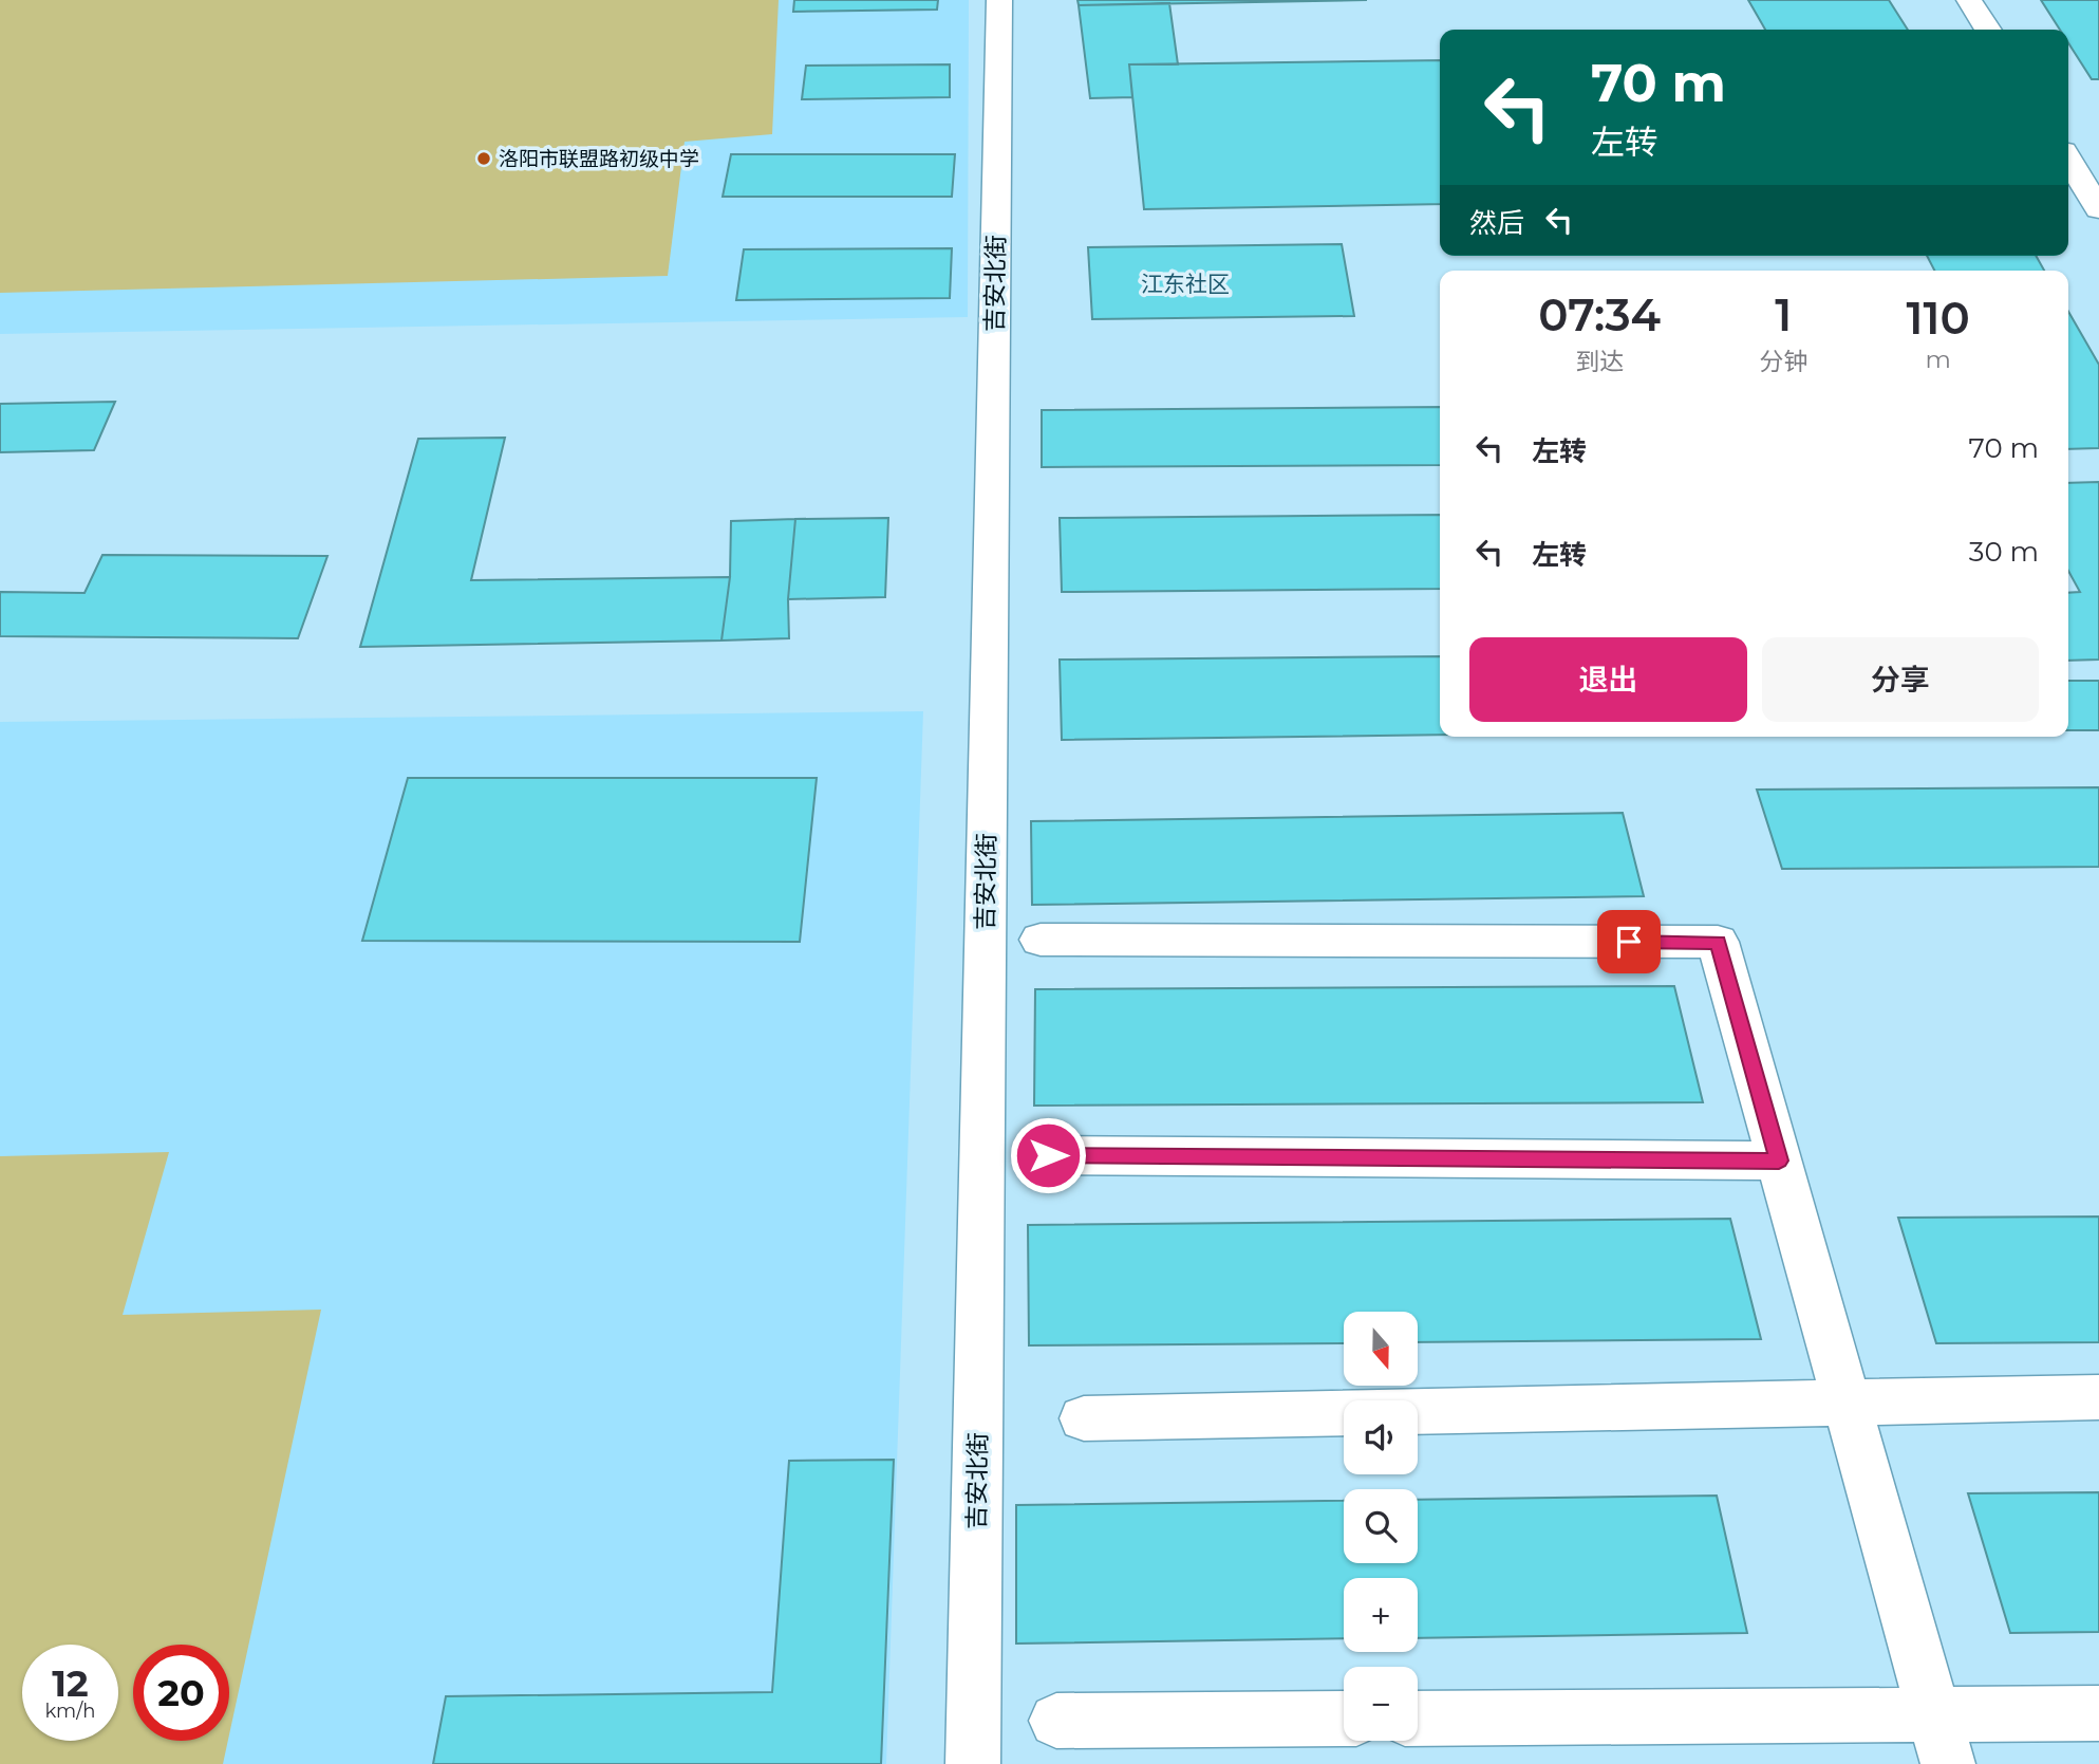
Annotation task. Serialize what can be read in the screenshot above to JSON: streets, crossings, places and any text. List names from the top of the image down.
{
  "streets": {
    "street": ["吉安北街"]
  },
  "districts": ["江东社区"],
  "places": ["洛阳市联盟路初级中学"],
  "north": "bottom",
  "page": {
    "turn": ["70 m", "左转"],
    "then": "然后",
    "eta": [
      "07:34",
      "到达",
      "1",
      "分钟",
      "110",
      "m"
    ],
    "list": [
      {
        "name": "左转",
        "value": "70 m"
      },
      {
        "name": "左转",
        "value": "30 m"
      }
    ],
    "buttons": ["退出", "分享"],
    "map_buttons": ["+", "−"],
    "speed": "12 km/h",
    "limit": "20"
  }
}
